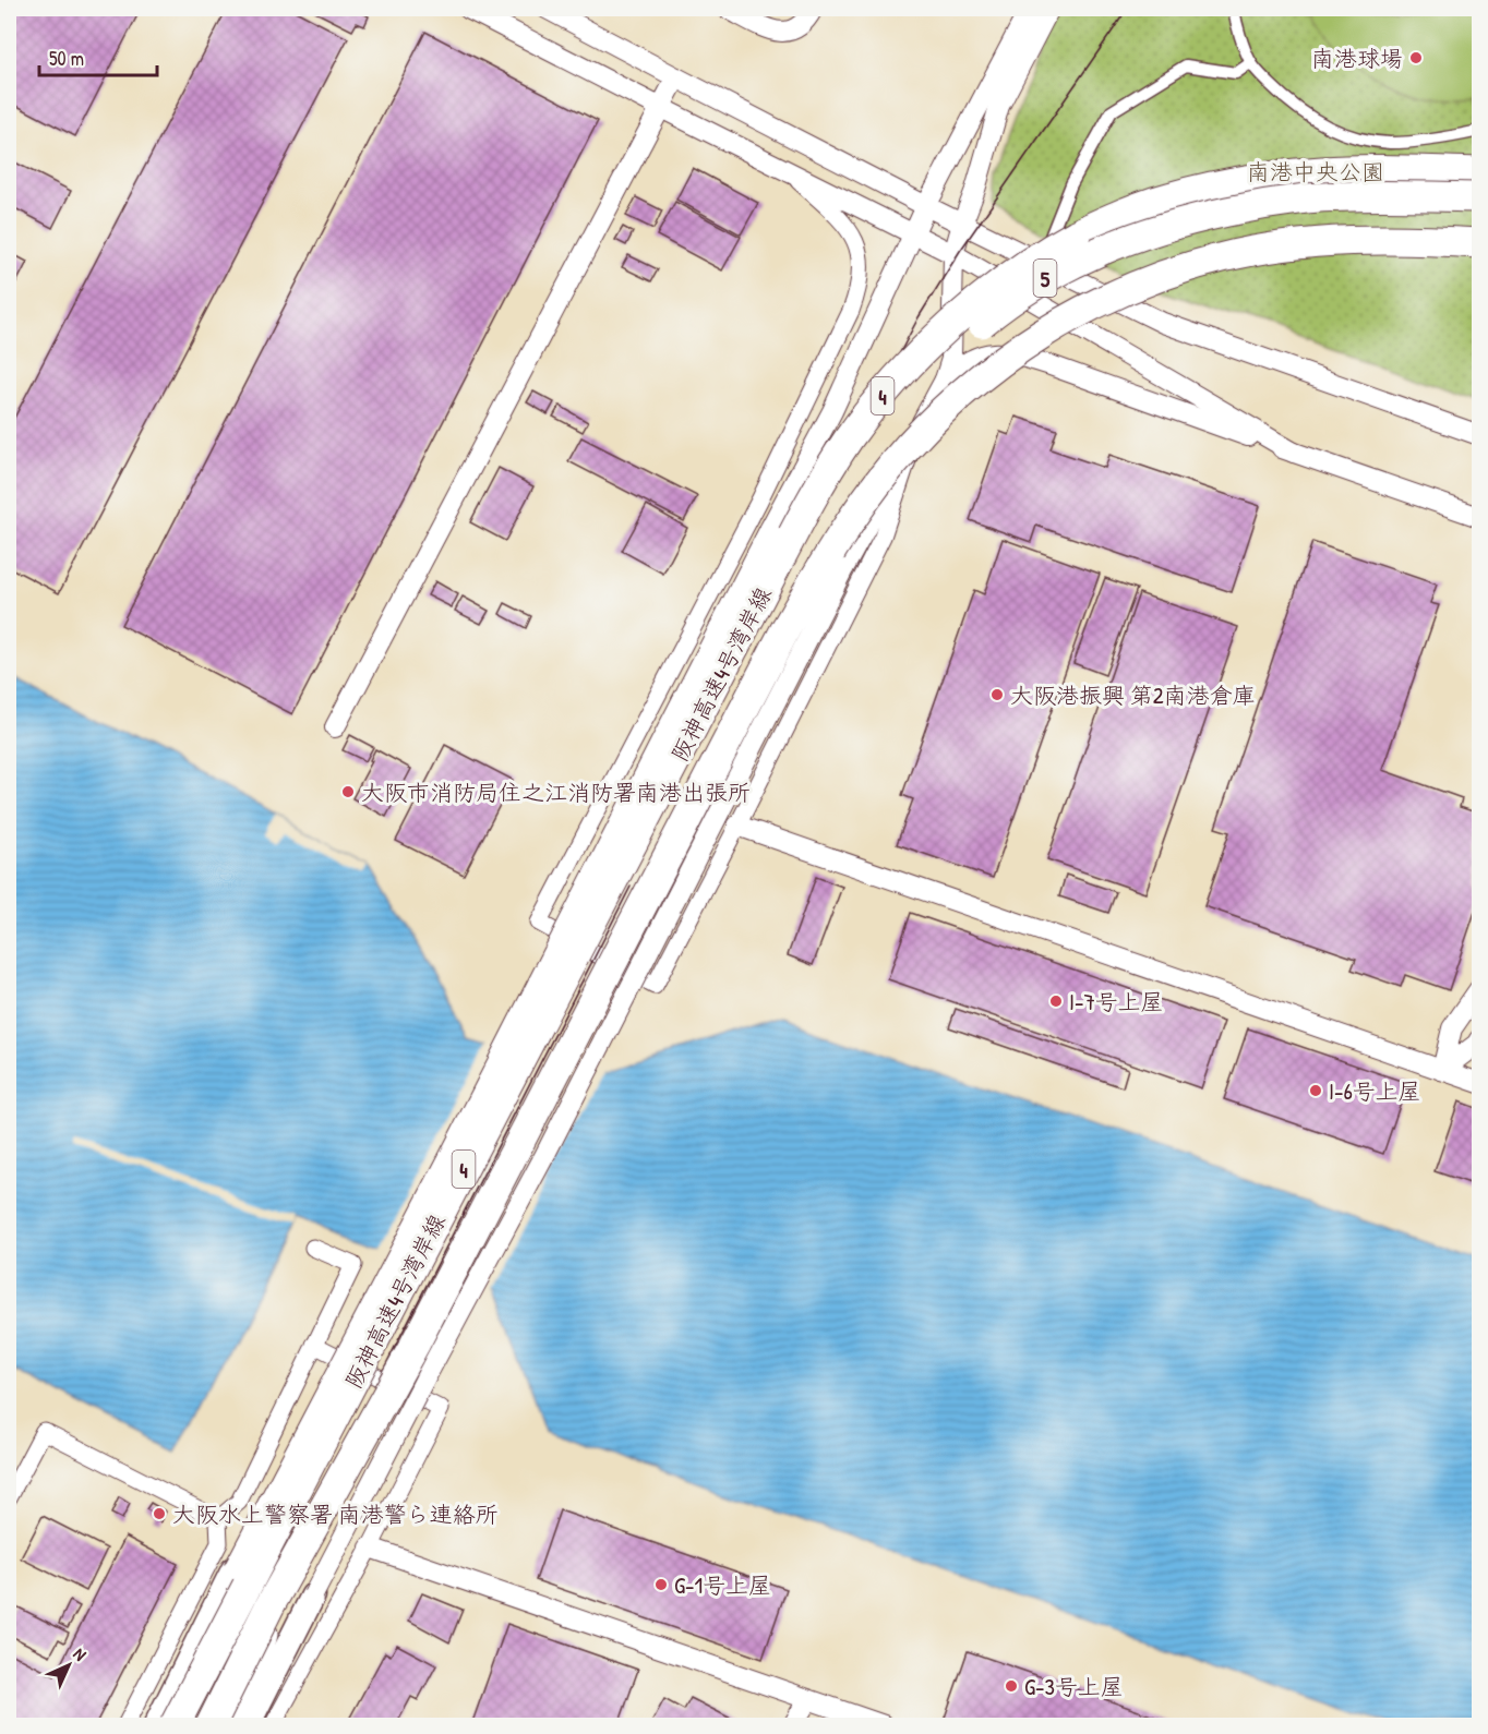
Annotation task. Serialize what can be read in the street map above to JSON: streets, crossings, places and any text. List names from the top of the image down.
{
  "streets": {
    "highway": ["5", "4", "阪神高速4号湾岸線"]
  },
  "crossings": [
    ["5", "阪神高速4号湾岸線"]
  ],
  "parks": ["南港中央公園"],
  "places": [
    "南港球場",
    "大阪港振興 第2南港倉庫",
    "大阪市消防局住之江消防署南港出張所",
    "I-7号上屋",
    "I-6号上屋",
    "大阪水上警察署 南港警ら連絡所",
    "G-1号上屋",
    "G-3号上屋"
  ],
  "scale_bar": "50 m",
  "north": "top right"
}
